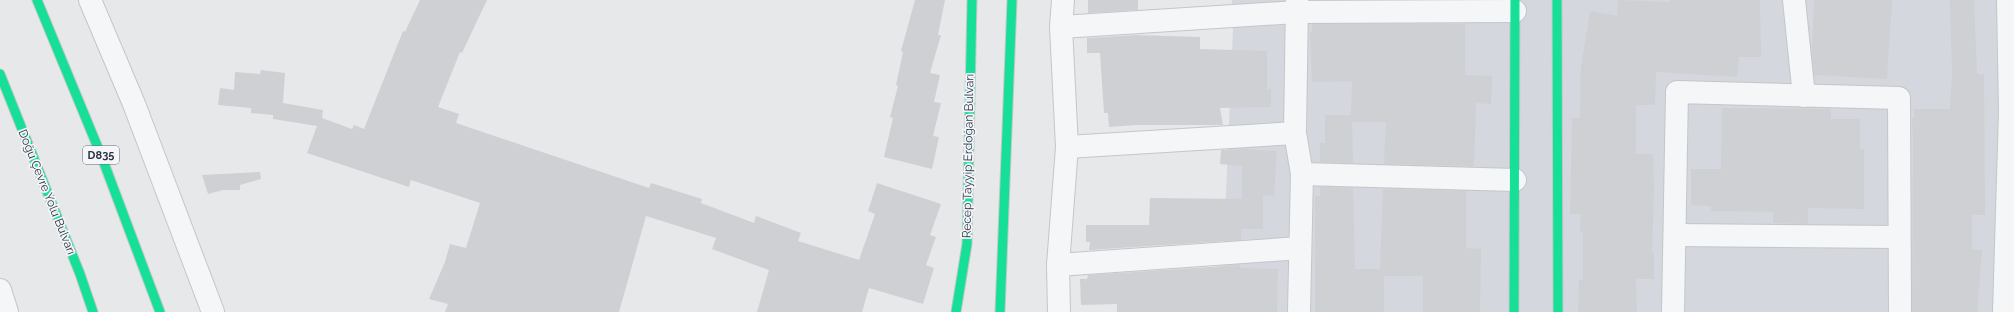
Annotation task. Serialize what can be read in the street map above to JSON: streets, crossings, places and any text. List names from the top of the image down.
{
  "streets": {
    "main road": ["D835", "Recep Tayyip Erdoğan Bulvarı", "Doğu Çevre Yolu Bulvarı"]
  }
}
